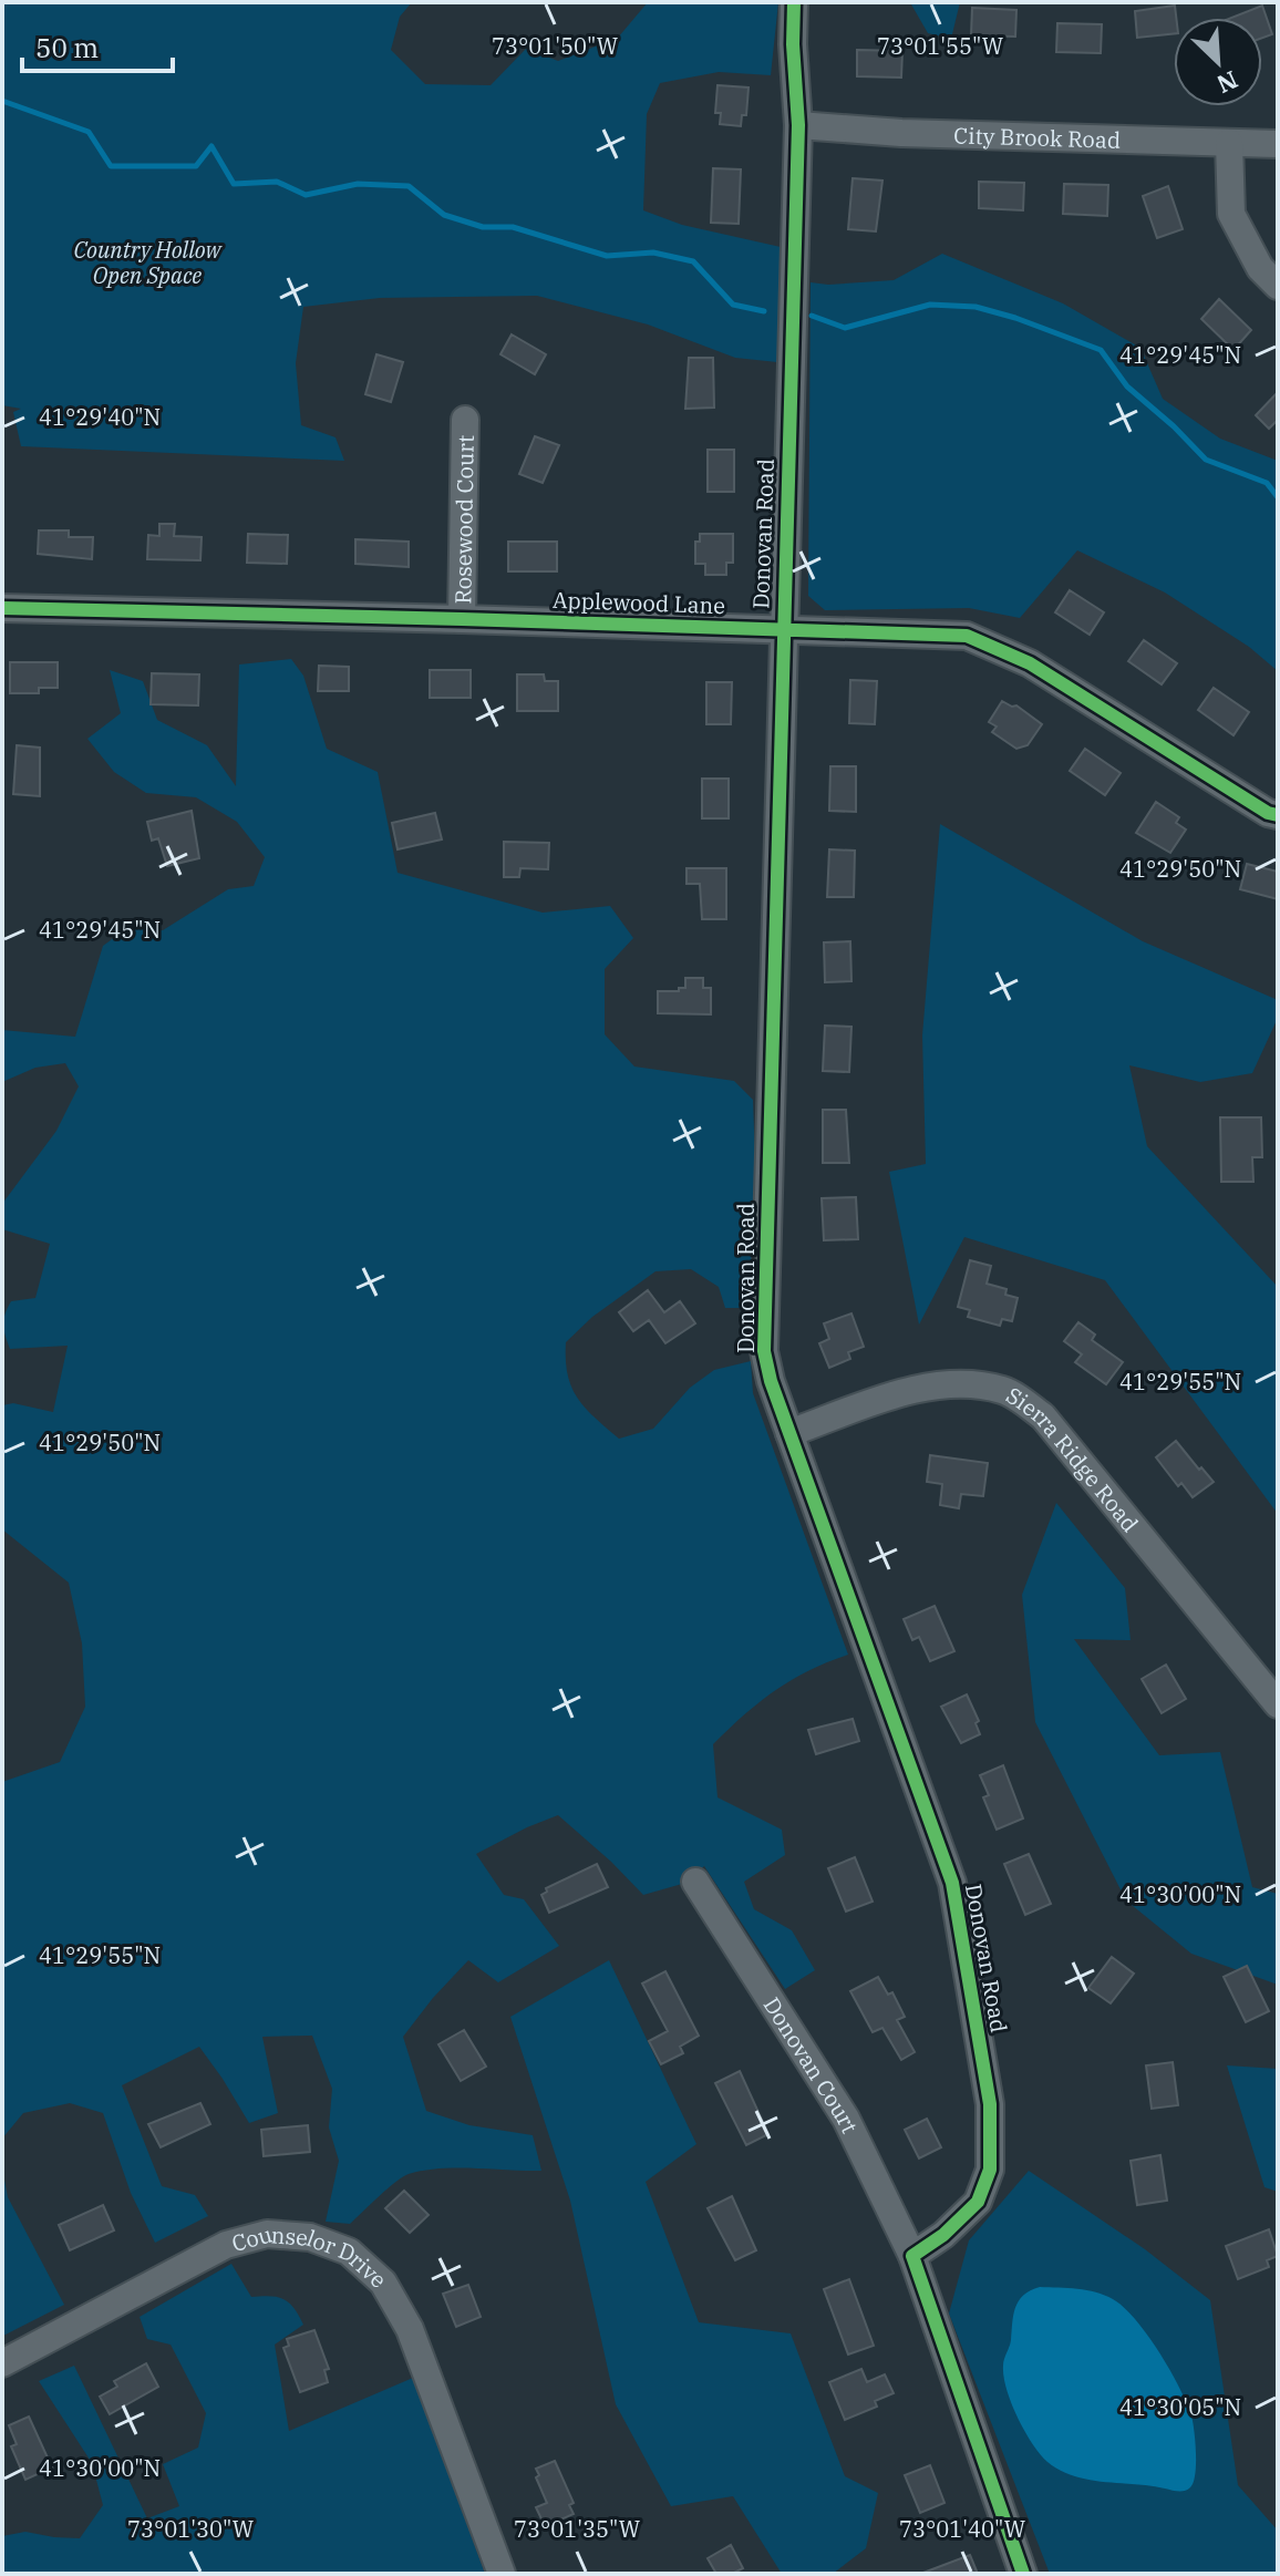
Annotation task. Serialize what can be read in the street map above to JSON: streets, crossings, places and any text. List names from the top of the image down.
{
  "streets": {
    "street": [
      "City Brook Road",
      "Rosewood Court",
      "Donovan Road",
      "Applewood Lane",
      "Sierra Ridge Road",
      "Donovan Court",
      "Counselor Drive"
    ]
  },
  "crossings": [
    ["City Brook Road", "Donovan Road"],
    ["Rosewood Court", "Applewood Lane"],
    ["Donovan Road", "Applewood Lane"],
    ["Donovan Road", "Sierra Ridge Road"],
    ["Donovan Road", "Donovan Court"]
  ],
  "parks": ["Country Hollow Open Space"],
  "scale_bar": "50 m",
  "north": "bottom right",
  "coordinates": [
    "73°01'50\"W",
    "73°01'55\"W",
    "41°29'45\"N",
    "41°29'40\"N",
    "41°29'50\"N",
    "41°29'55\"N",
    "41°30'00\"N",
    "41°30'05\"N",
    "73°01'30\"W",
    "73°01'35\"W",
    "73°01'40\"W"
  ]
}
